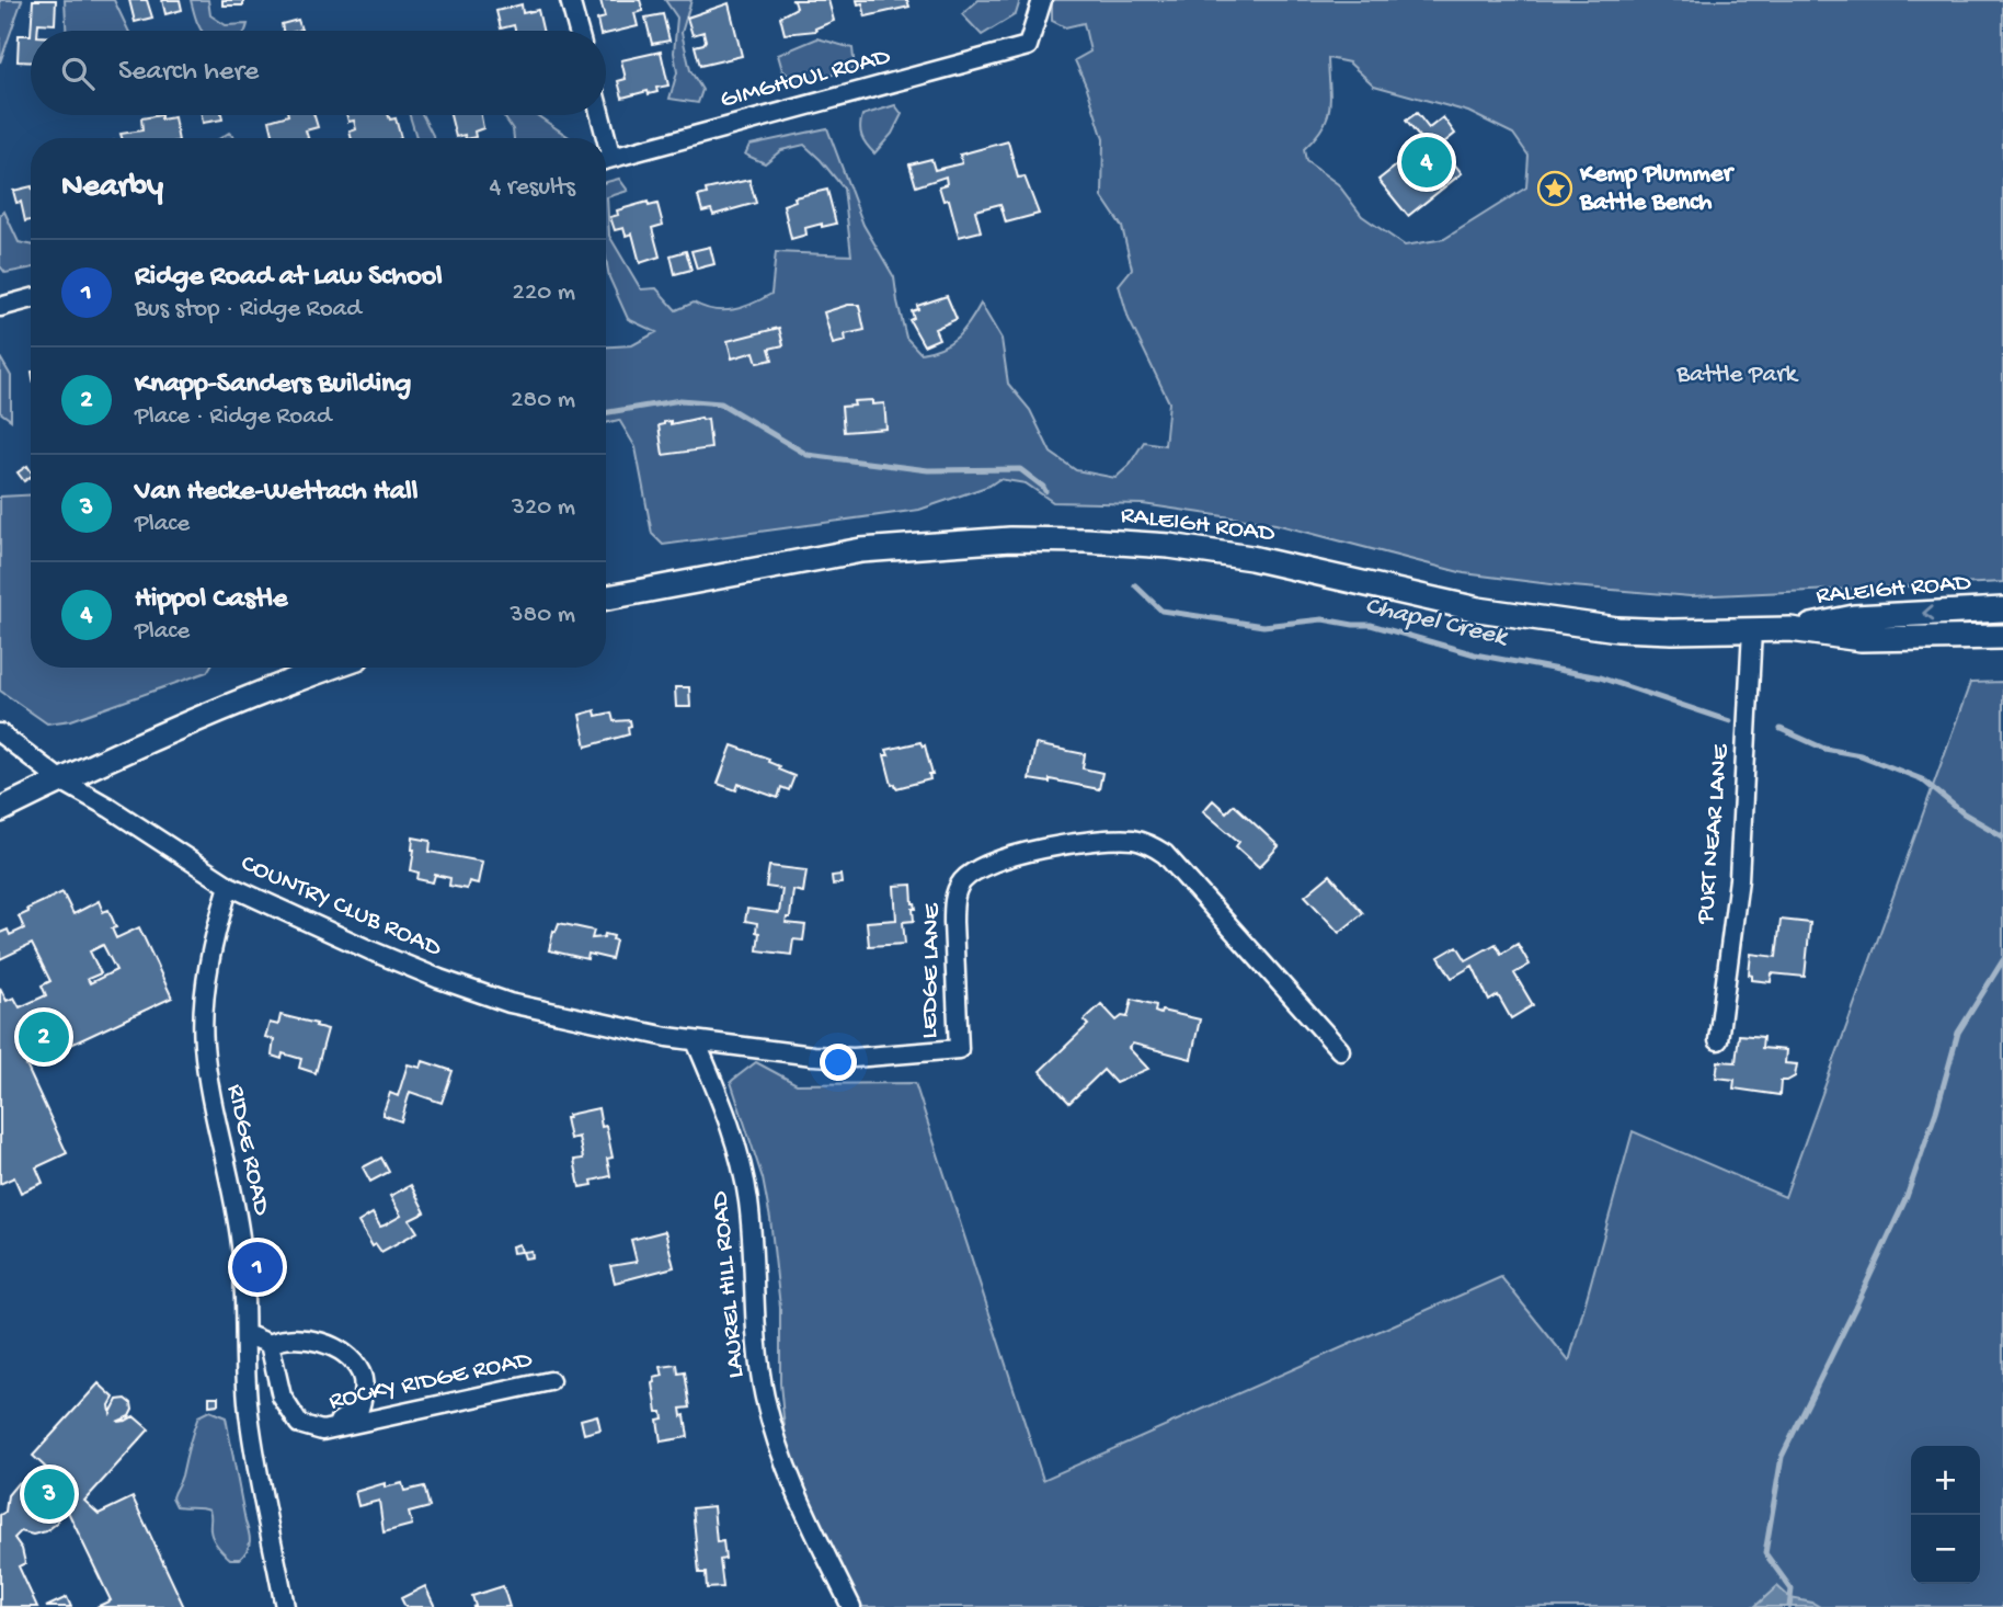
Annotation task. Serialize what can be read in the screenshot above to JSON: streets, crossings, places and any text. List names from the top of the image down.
{
  "streets": {
    "main road": ["RALEIGH ROAD"],
    "street": [
      "GIMGHOUL ROAD",
      "PURT NEAR LANE",
      "COUNTRY CLUB ROAD",
      "LEDGE LANE",
      "RIDGE ROAD",
      "LAUREL HILL ROAD",
      "ROCKY RIDGE ROAD"
    ]
  },
  "crossings": [
    ["RALEIGH ROAD", "PURT NEAR LANE"],
    ["COUNTRY CLUB ROAD", "LEDGE LANE"],
    ["COUNTRY CLUB ROAD", "RIDGE ROAD"],
    ["COUNTRY CLUB ROAD", "LAUREL HILL ROAD"],
    ["LEDGE LANE", "LAUREL HILL ROAD"],
    ["RIDGE ROAD", "ROCKY RIDGE ROAD"]
  ],
  "water": ["Chapel Creek"],
  "parks": ["Battle Park"],
  "places": {
    "place": ["Kemp Plummer Battle Bench"]
  },
  "page": {
    "search": "Search here",
    "pins": [
      "4",
      "2",
      "1",
      "3"
    ],
    "heading": ["Nearby", "4 results"],
    "list": [
      {
        "mark": "1",
        "name": "Ridge Road at Law School",
        "note": "Bus stop · Ridge Road",
        "value": "220 m"
      },
      {
        "mark": "2",
        "name": "Knapp-Sanders Building",
        "note": "Place · Ridge Road",
        "value": "280 m"
      },
      {
        "mark": "3",
        "name": "Van Hecke-Wettach Hall",
        "note": "Place",
        "value": "320 m"
      },
      {
        "mark": "4",
        "name": "Hippol Castle",
        "note": "Place",
        "value": "380 m"
      }
    ],
    "map_buttons": ["+", "−"]
  }
}
